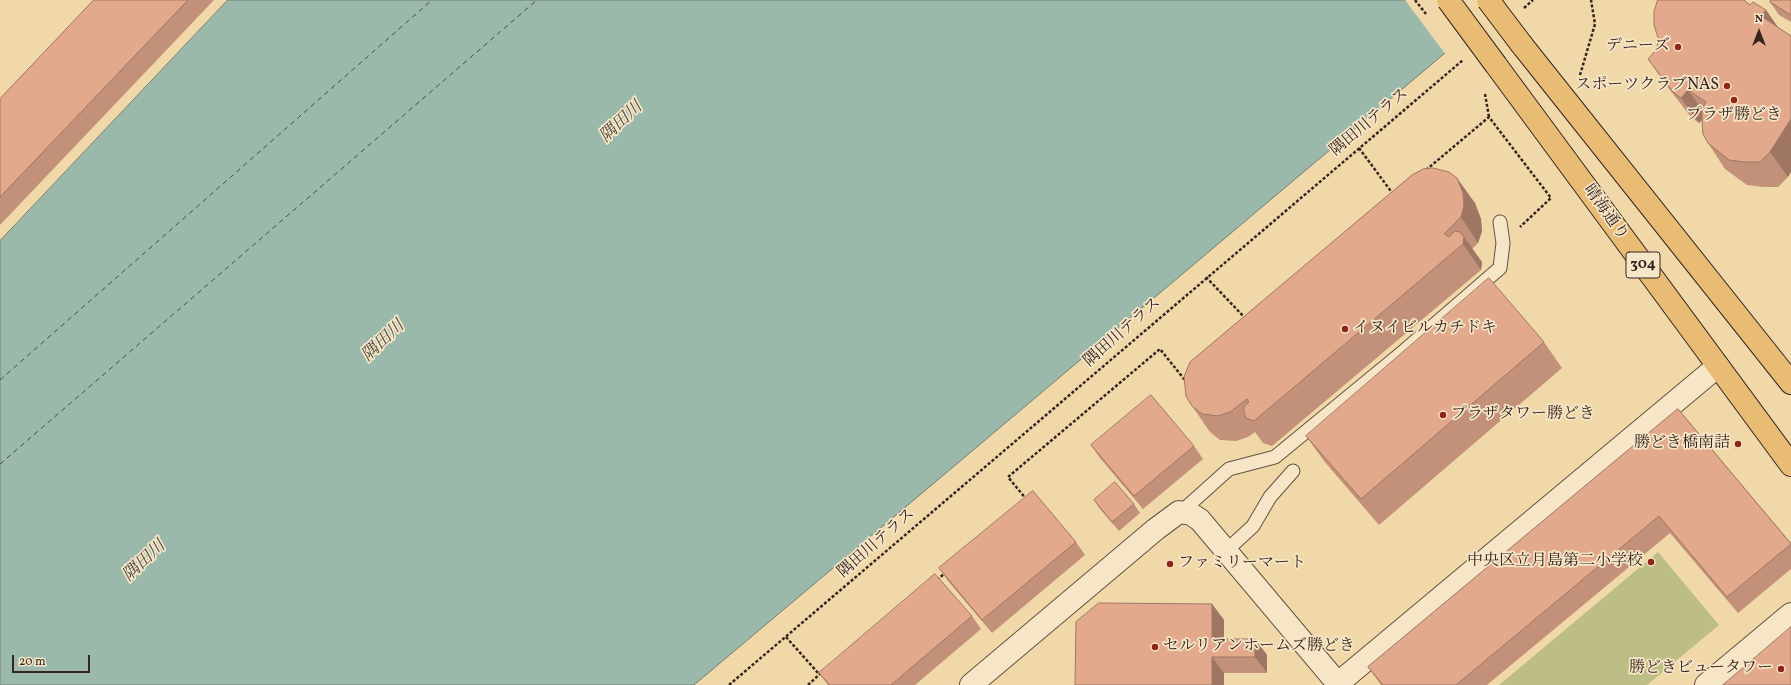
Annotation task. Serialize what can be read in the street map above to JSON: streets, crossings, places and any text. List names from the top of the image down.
{
  "streets": {
    "main road": ["晴海通り", "304"],
    "path": ["隅田川テラス"]
  },
  "water": ["隅田川"],
  "places": [
    "デニーズ",
    "スポーツクラブNAS",
    "プラザ勝どき",
    "イヌイビルカチドキ",
    "プラザタワー勝どき",
    "勝どき橋南詰",
    "中央区立月島第二小学校",
    "ファミリーマート",
    "セルリアンホームズ勝どき",
    "勝どきビュータワー"
  ],
  "scale_bar": "20 m",
  "north": "top"
}
